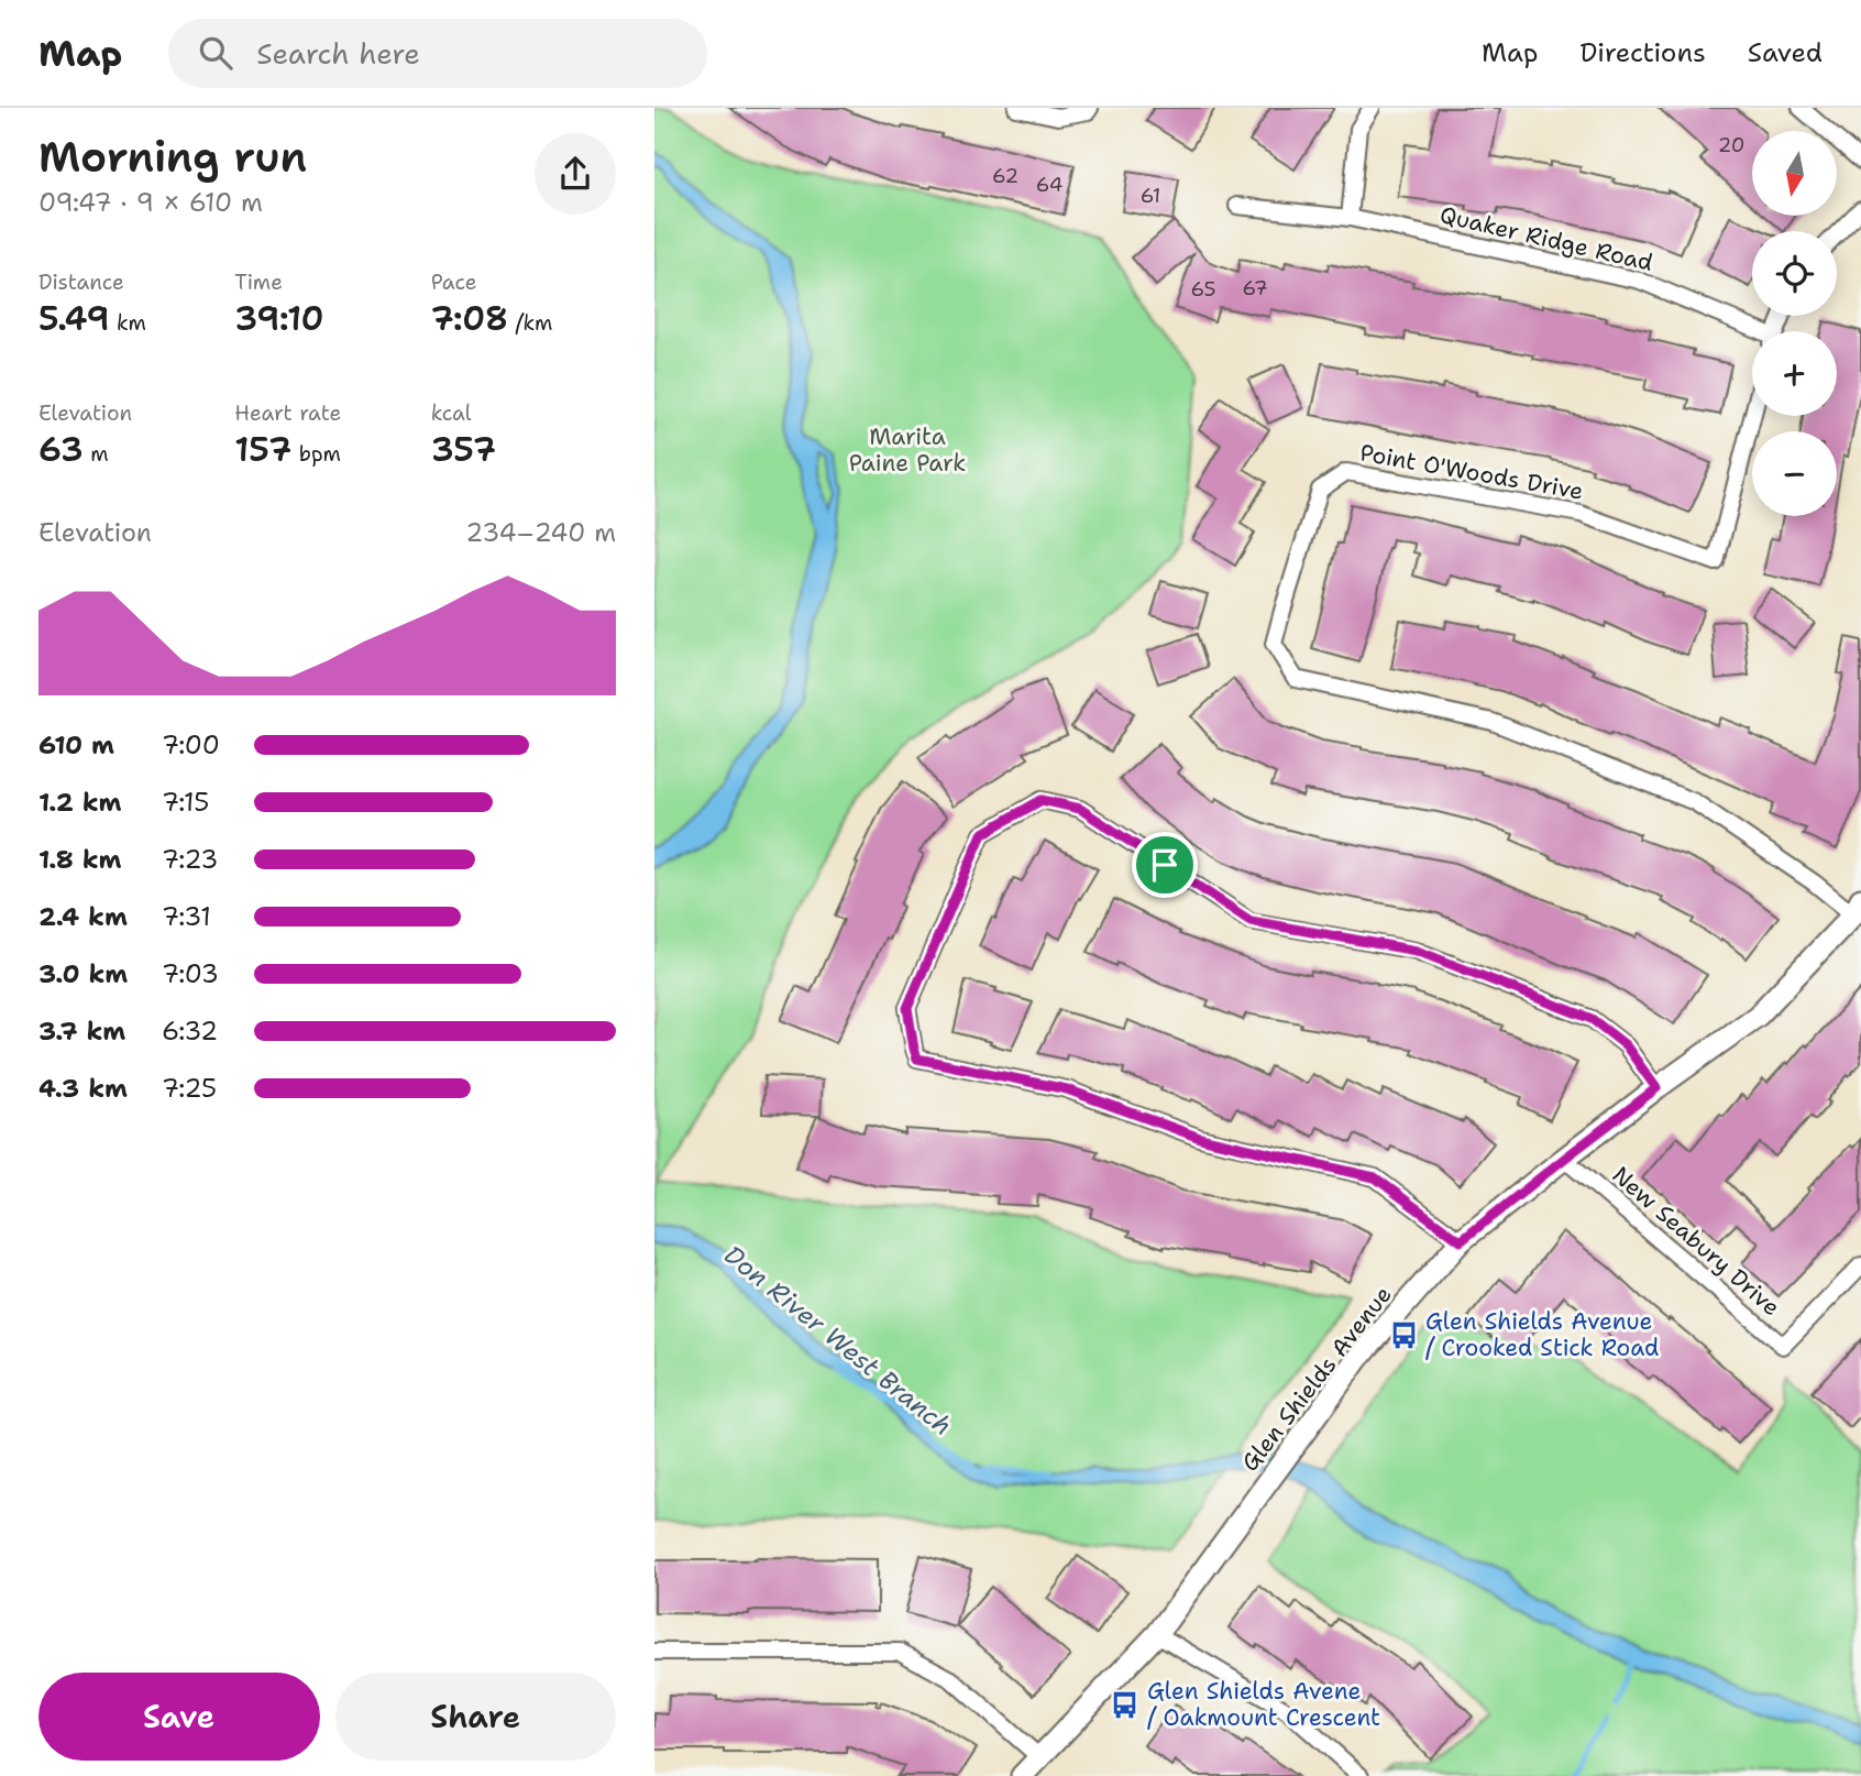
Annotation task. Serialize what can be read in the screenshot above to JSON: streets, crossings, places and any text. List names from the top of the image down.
{
  "streets": {
    "street": [
      "Quaker Ridge Road",
      "Point O'Woods Drive",
      "New Seabury Drive",
      "Glen Shields Avenue"
    ]
  },
  "crossings": [
    ["Point O'Woods Drive", "Glen Shields Avenue"],
    ["New Seabury Drive", "Glen Shields Avenue"]
  ],
  "water": ["Don River West Branch"],
  "parks": ["Marita Paine Park"],
  "places": {
    "bus stop": ["Glen Shields Avenue / Crooked Stick Road", "Glen Shields Avene / Oakmount Crescent"]
  },
  "house_numbers": [
    "20",
    "62",
    "64",
    "61",
    "67",
    "65"
  ],
  "north": "bottom",
  "page": {
    "header": "Map",
    "search": "Search here",
    "nav": ["Map", "Directions", "Saved"],
    "heading": ["Morning run", "09:47 · 9 × 610 m"],
    "map_buttons": ["+", "−"],
    "stats": [
      ["Distance", "5.49 km"],
      ["Time", "39:10"],
      ["Pace", "7:08 /km"],
      ["Elevation", "63 m"],
      ["Heart rate", "157 bpm"],
      ["kcal", "357"]
    ],
    "chart": ["Elevation", "234–240 m"],
    "list": [
      {
        "name": "610 m",
        "note": "7:00"
      },
      {
        "name": "1.2 km",
        "note": "7:15"
      },
      {
        "name": "1.8 km",
        "note": "7:23"
      },
      {
        "name": "2.4 km",
        "note": "7:31"
      },
      {
        "name": "3.0 km",
        "note": "7:03"
      },
      {
        "name": "3.7 km",
        "note": "6:32"
      },
      {
        "name": "4.3 km",
        "note": "7:25"
      }
    ],
    "buttons": ["Save", "Share"]
  }
}
